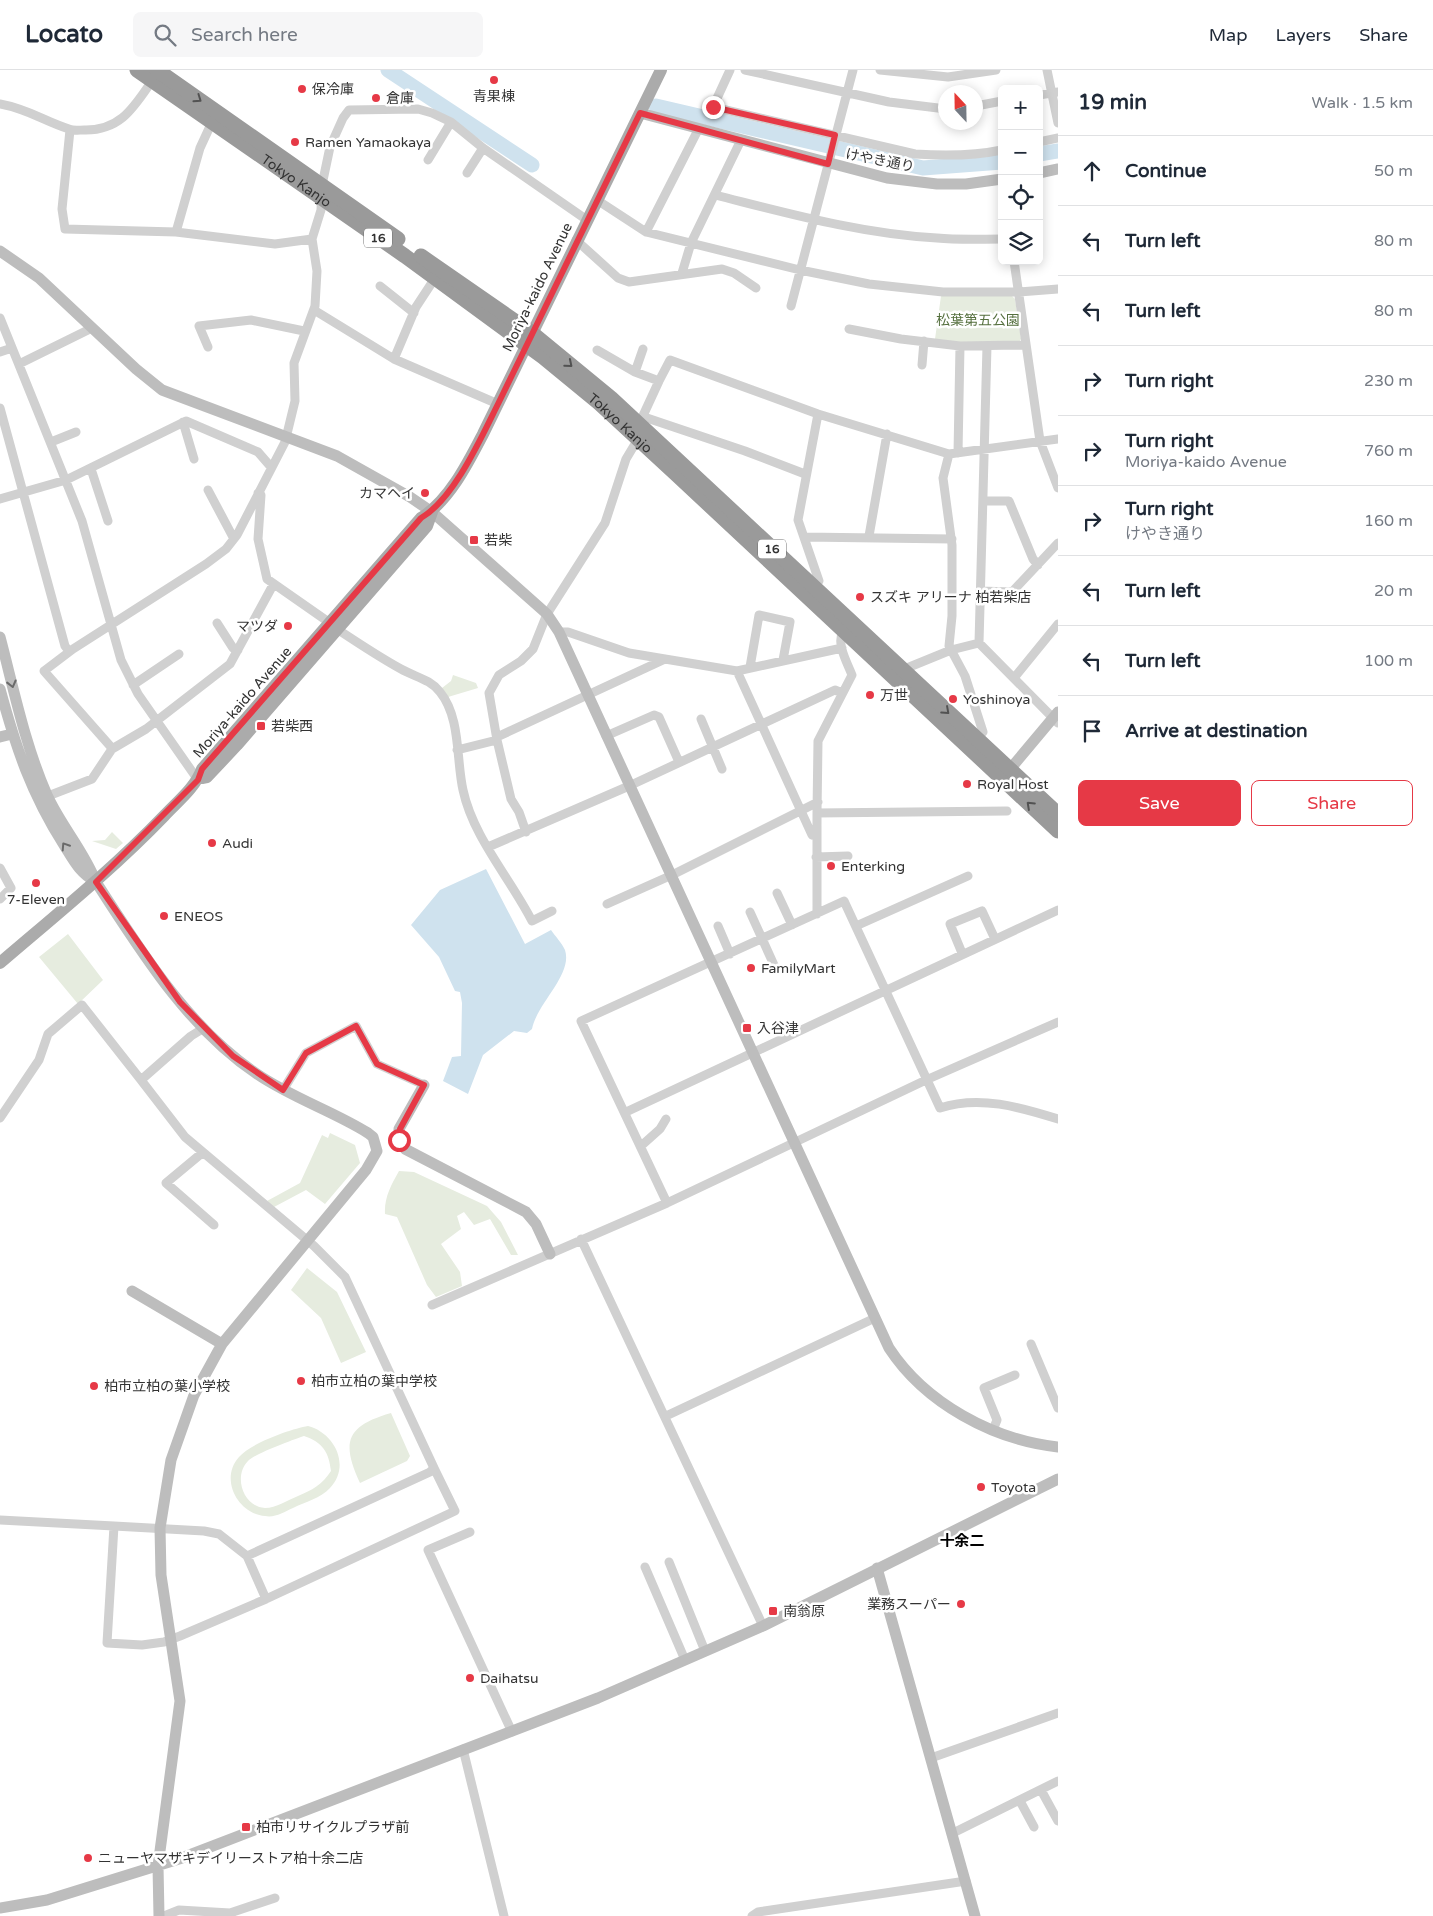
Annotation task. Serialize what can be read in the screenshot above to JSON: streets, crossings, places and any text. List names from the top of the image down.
{
  "streets": {
    "highway": ["Tokyo Kanjo", "16"],
    "main road": ["Moriya-kaido Avenue"],
    "street": ["けやき通り"]
  },
  "crossings": [
    ["けやき通り", "Moriya-kaido Avenue"],
    ["Tokyo Kanjo", "Moriya-kaido Avenue"]
  ],
  "districts": ["十余二"],
  "parks": ["松葉第五公園"],
  "places": {
    "other": [
      "青果棟",
      "保冷庫",
      "倉庫",
      "Ramen Yamaokaya",
      "カマヘイ",
      "スズキ アリーナ 柏若柴店",
      "マツダ",
      "万世",
      "Yoshinoya",
      "Royal Host",
      "Audi",
      "Enterking",
      "7-Eleven",
      "ENEOS",
      "FamilyMart",
      "柏市立柏の葉中学校",
      "柏市立柏の葉小学校",
      "Toyota",
      "業務スーパー",
      "Daihatsu",
      "ニューヤマザキデイリーストア柏十余二店"
    ],
    "transit": [
      "若柴",
      "若柴西",
      "入谷津",
      "南翁原",
      "柏市リサイクルプラザ前"
    ]
  },
  "north": "top",
  "page": {
    "header": "Locato",
    "search": "Search here",
    "nav": ["Map", "Layers", "Share"],
    "heading": ["19 min", "Walk · 1.5 km"],
    "map_buttons": ["+", "−"],
    "list": [
      ["Continue", "50 m"],
      ["Turn left", "80 m"],
      ["Turn left", "80 m"],
      ["Turn right", "230 m"],
      ["Turn right", "Moriya-kaido Avenue", "760 m"],
      ["Turn right", "けやき通り", "160 m"],
      ["Turn left", "20 m"],
      ["Turn left", "100 m"],
      "Arrive at destination"
    ],
    "buttons": ["Save", "Share"]
  }
}
